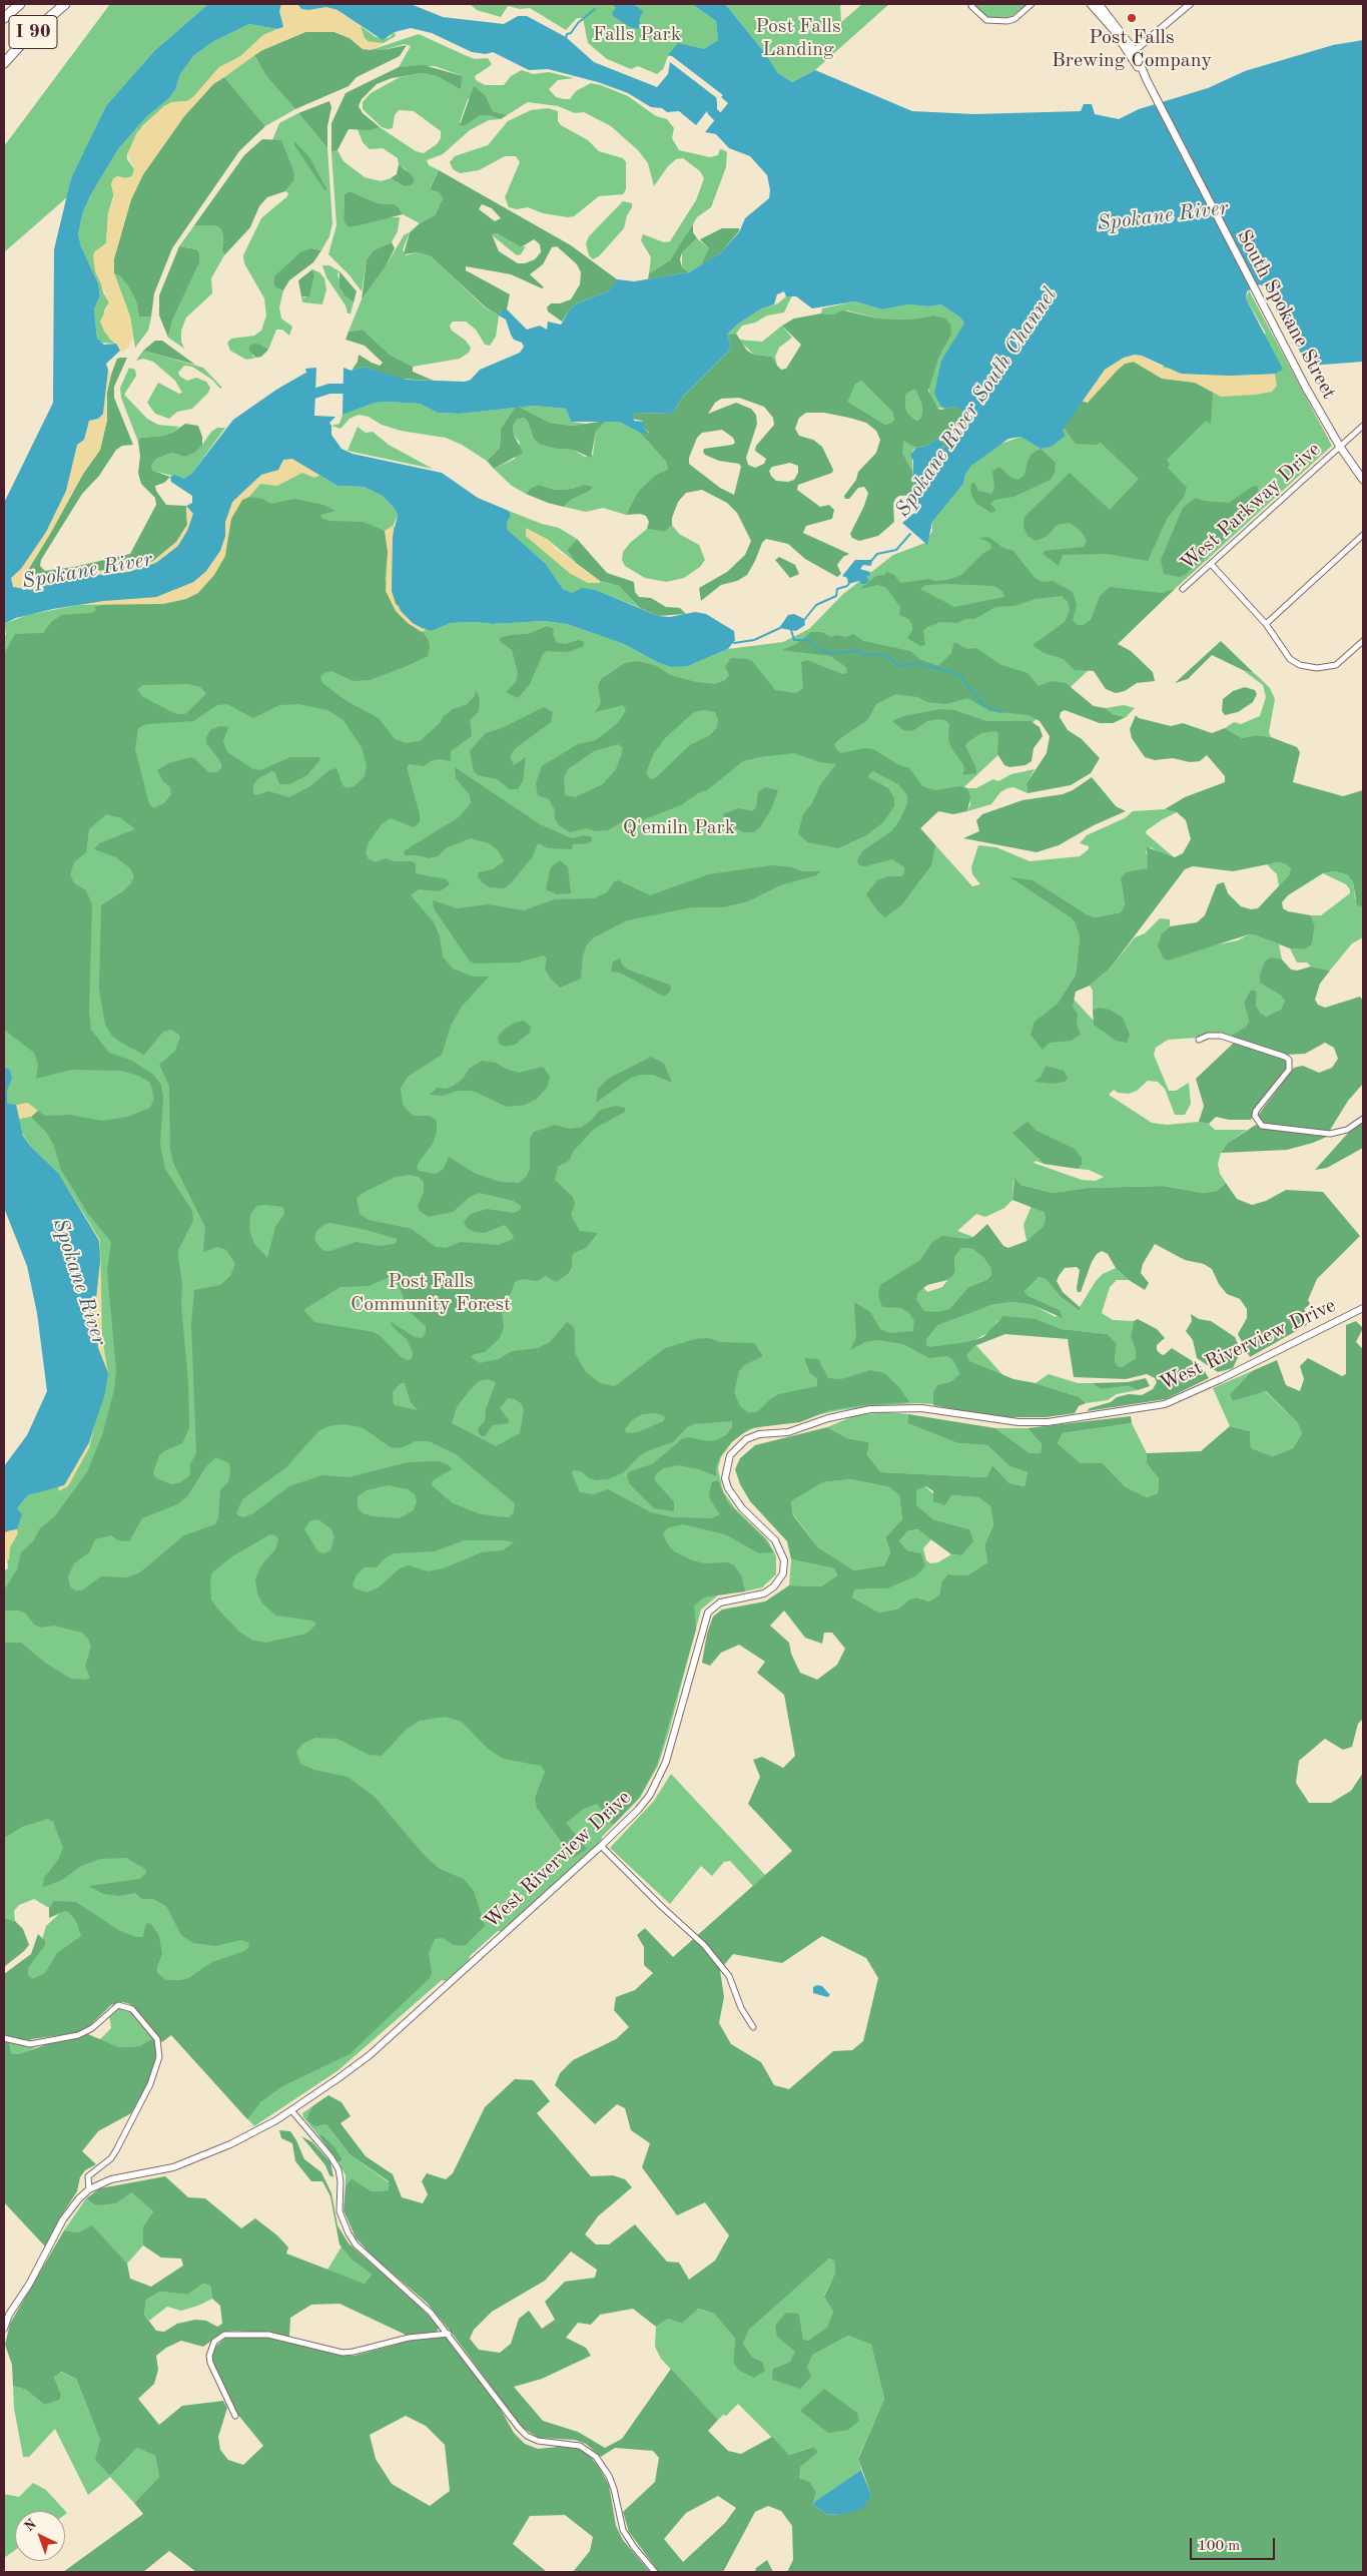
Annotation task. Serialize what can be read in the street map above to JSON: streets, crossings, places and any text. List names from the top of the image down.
{
  "streets": {
    "highway": ["I 90"],
    "main road": ["South Spokane Street"],
    "street": ["West Parkway Drive", "West Riverview Drive"]
  },
  "crossings": [
    ["South Spokane Street", "West Parkway Drive"]
  ],
  "water": ["Spokane River", "Spokane River South Channel"],
  "parks": [
    "Post Falls Landing",
    "Falls Park",
    "Q'emiln Park",
    "Post Falls Community Forest"
  ],
  "places": ["Post Falls Brewing Company"],
  "scale_bar": "100 m",
  "north": "top left"
}
